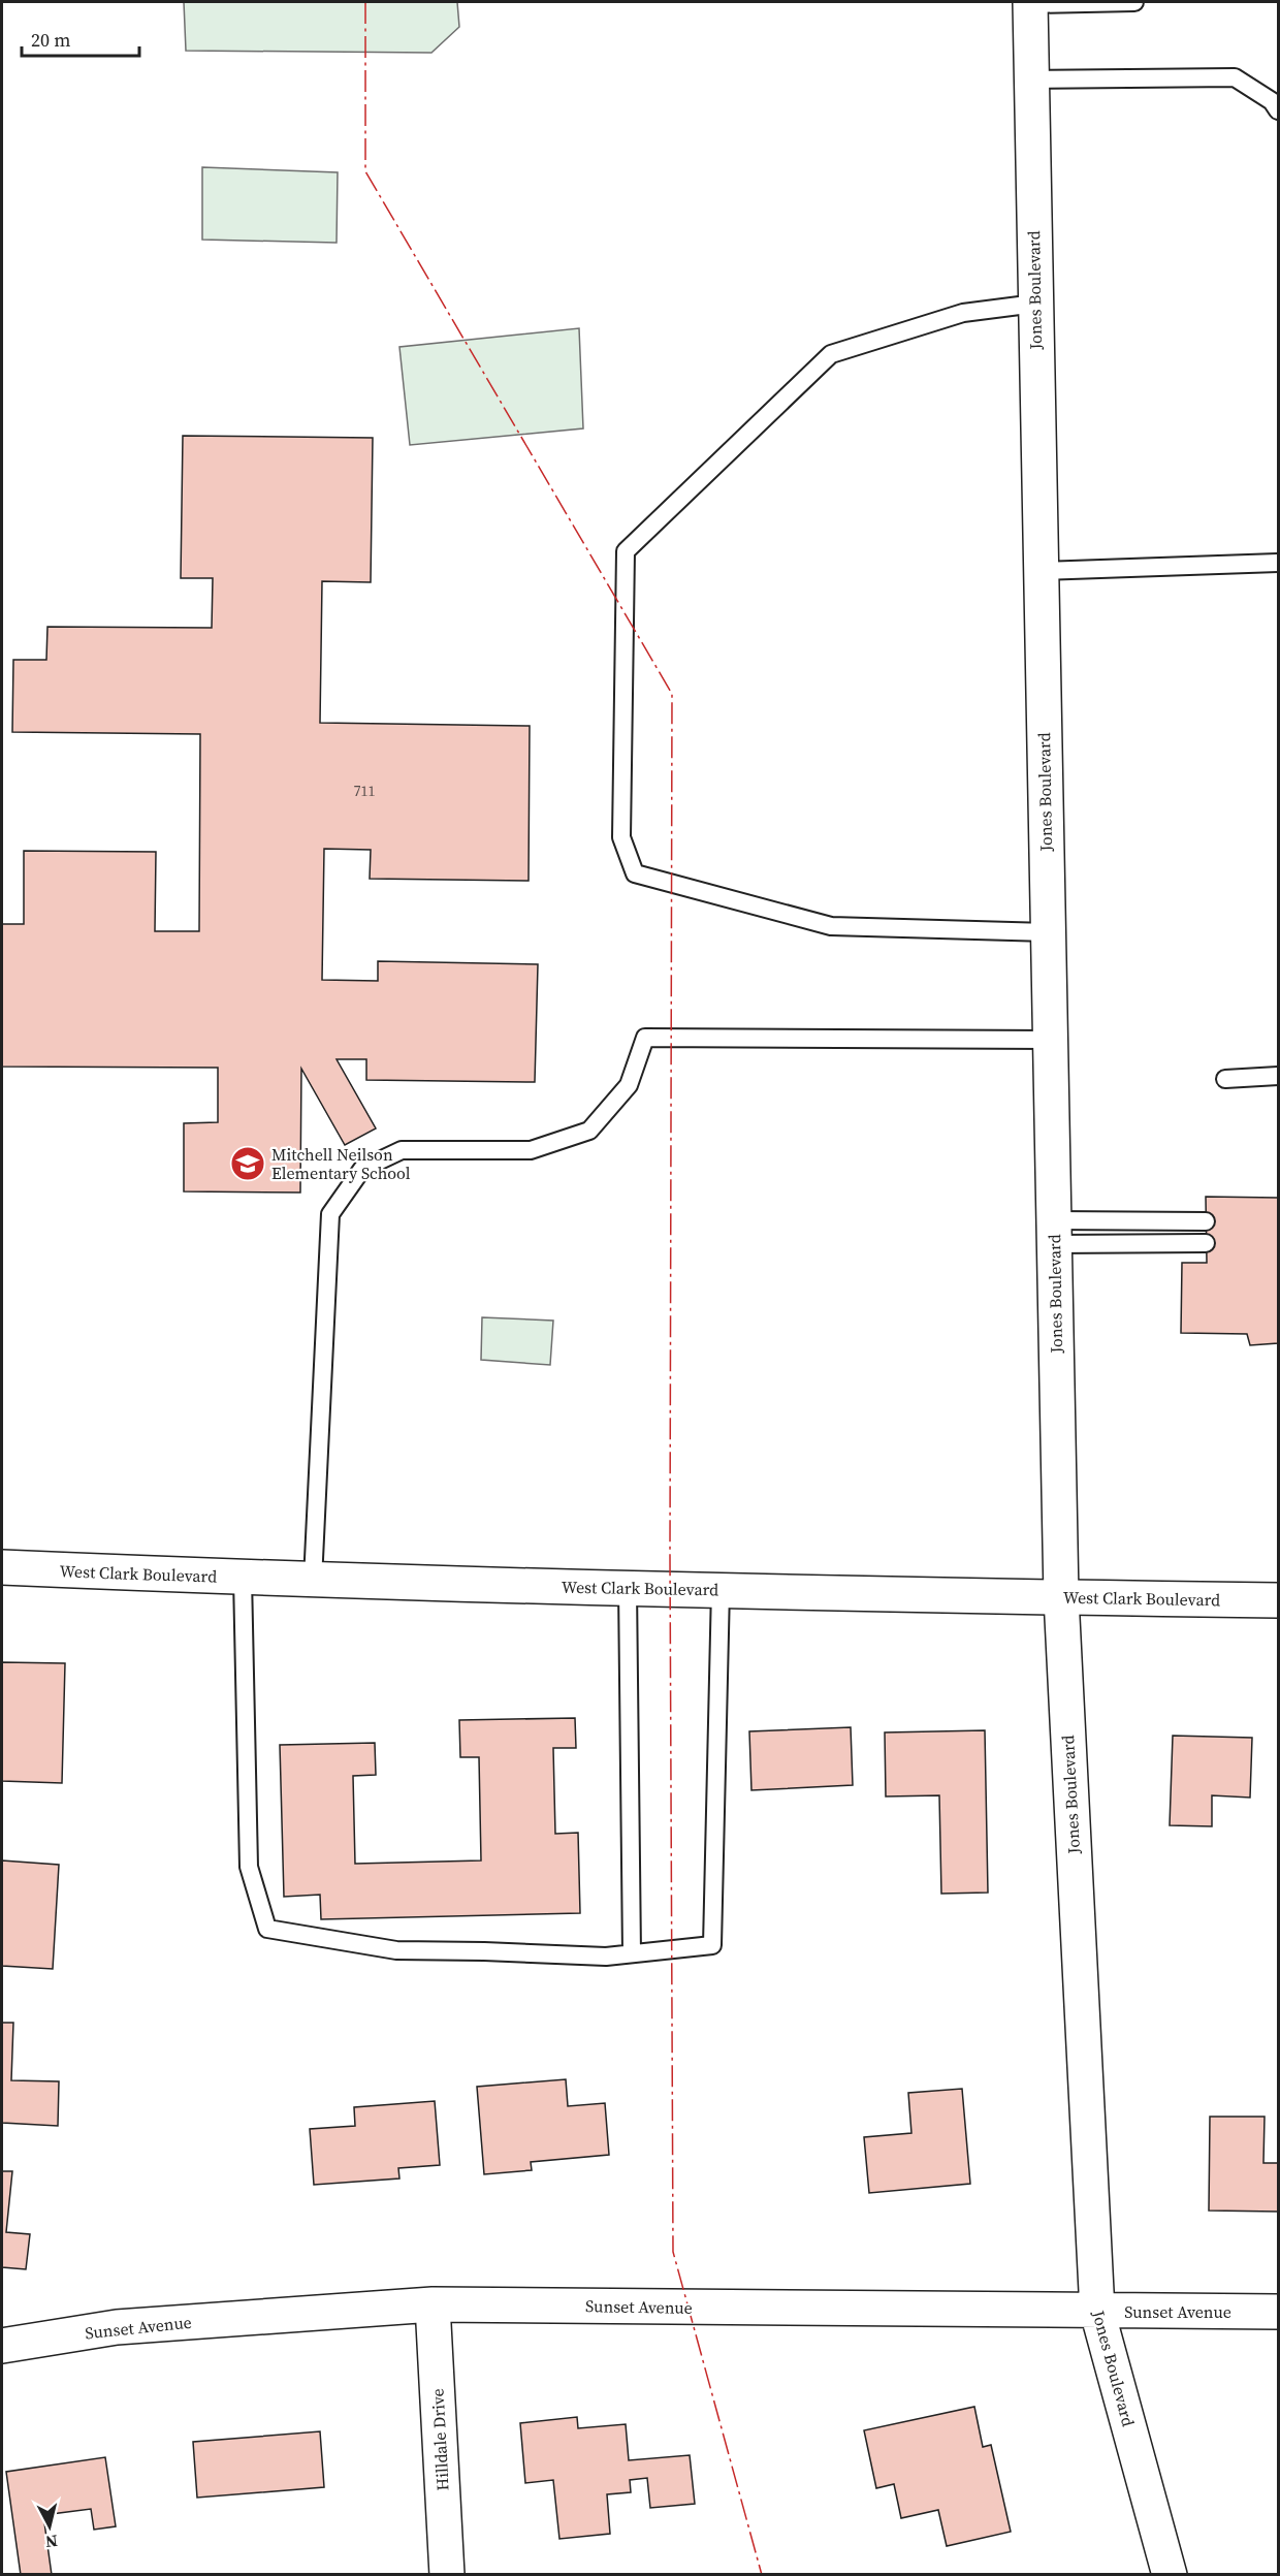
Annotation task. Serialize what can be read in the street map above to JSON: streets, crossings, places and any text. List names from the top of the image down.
{
  "streets": {
    "street": [
      "Jones Boulevard",
      "West Clark Boulevard",
      "Sunset Avenue",
      "Hilldale Drive"
    ]
  },
  "crossings": [
    ["Jones Boulevard", "West Clark Boulevard"],
    ["Jones Boulevard", "Sunset Avenue"],
    ["Sunset Avenue", "Hilldale Drive"]
  ],
  "places": {
    "school or university": ["Mitchell Neilson Elementary School"]
  },
  "house_numbers": ["711"],
  "scale_bar": "20 m",
  "north": "bottom"
}
